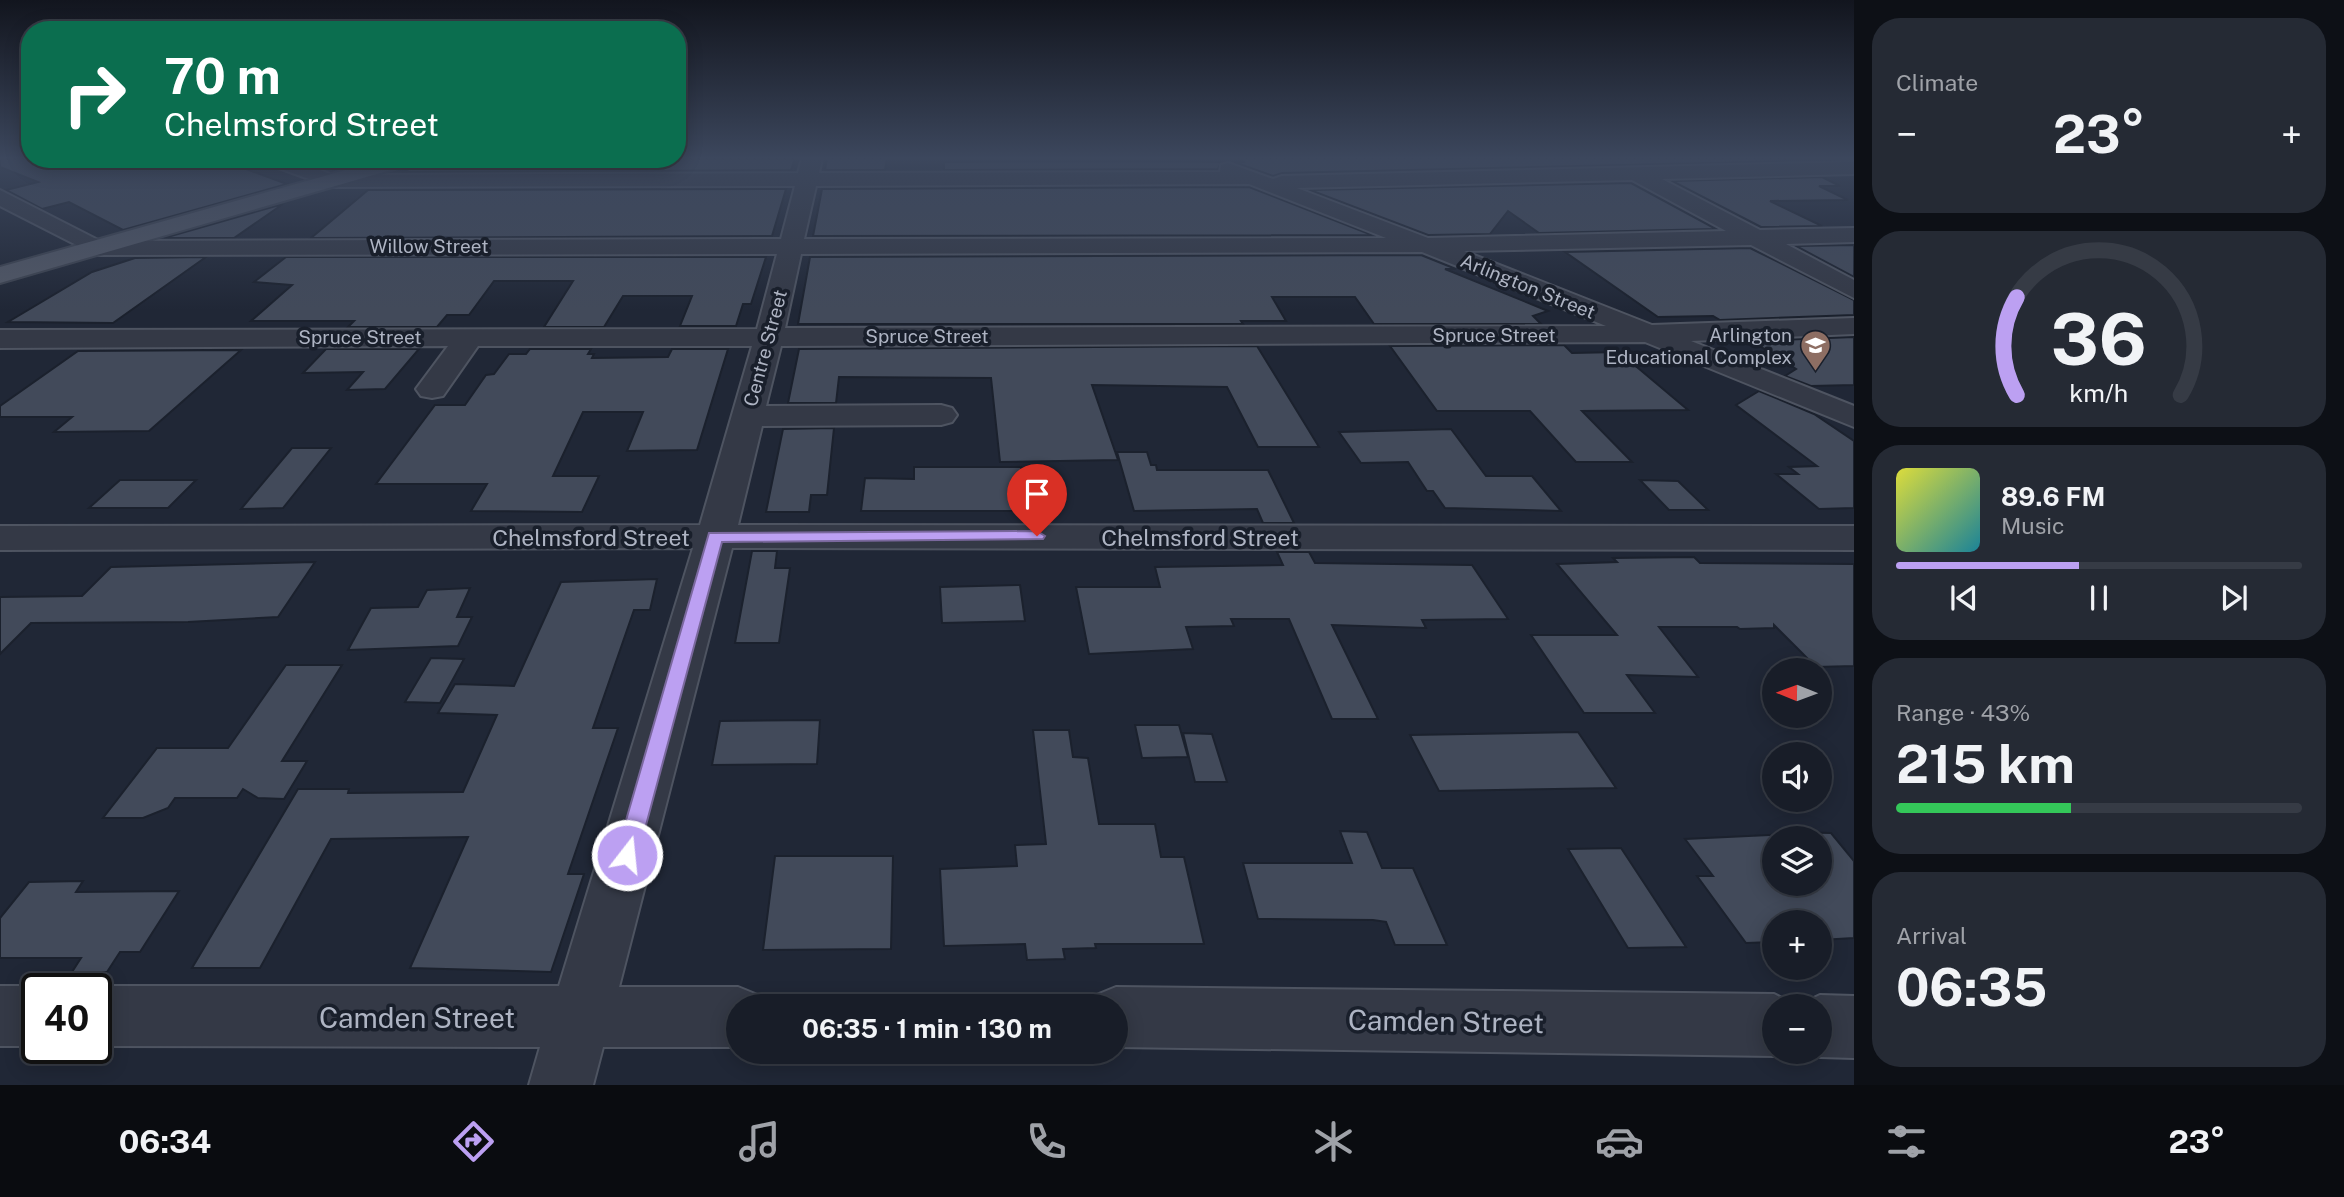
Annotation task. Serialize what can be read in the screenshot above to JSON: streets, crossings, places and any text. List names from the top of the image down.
{
  "streets": {
    "street": [
      "Willow Street",
      "Arlington Street",
      "Spruce Street",
      "Centre Street",
      "Chelmsford Street",
      "Camden Street"
    ]
  },
  "crossings": [
    ["Willow Street", "Arlington Street"],
    ["Willow Street", "Centre Street"],
    ["Arlington Street", "Spruce Street"],
    ["Spruce Street", "Centre Street"],
    ["Centre Street", "Chelmsford Street"],
    ["Centre Street", "Camden Street"]
  ],
  "places": {
    "school or university": ["Arlington Educational Complex"]
  },
  "north": "left",
  "page": {
    "tile": [
      "Climate",
      ["Range · 43%", "215 km"],
      ["Arrival", "06:35"]
    ],
    "turn": ["70 m", "Chelmsford Street"],
    "heat": ["−", "23°", "+"],
    "song": ["89.6 FM", "Music"],
    "map_buttons": ["+", "−"],
    "limit": "40",
    "trip": "06:35 · 1 min · 130 m",
    "tabs": ["06:34", "23°"],
    "gauge": ["36", "km/h"]
  }
}
